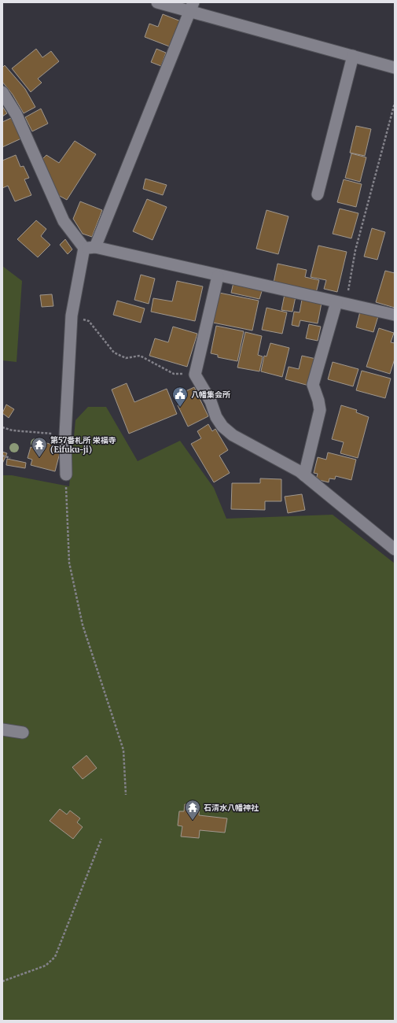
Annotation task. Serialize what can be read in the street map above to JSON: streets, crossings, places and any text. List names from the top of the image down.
{
  "places": {
    "public building": ["八幡集会所"],
    "temple": ["第57番札所 栄福寺 (Eifuku-ji)", "石清水八幡神社"]
  }
}
